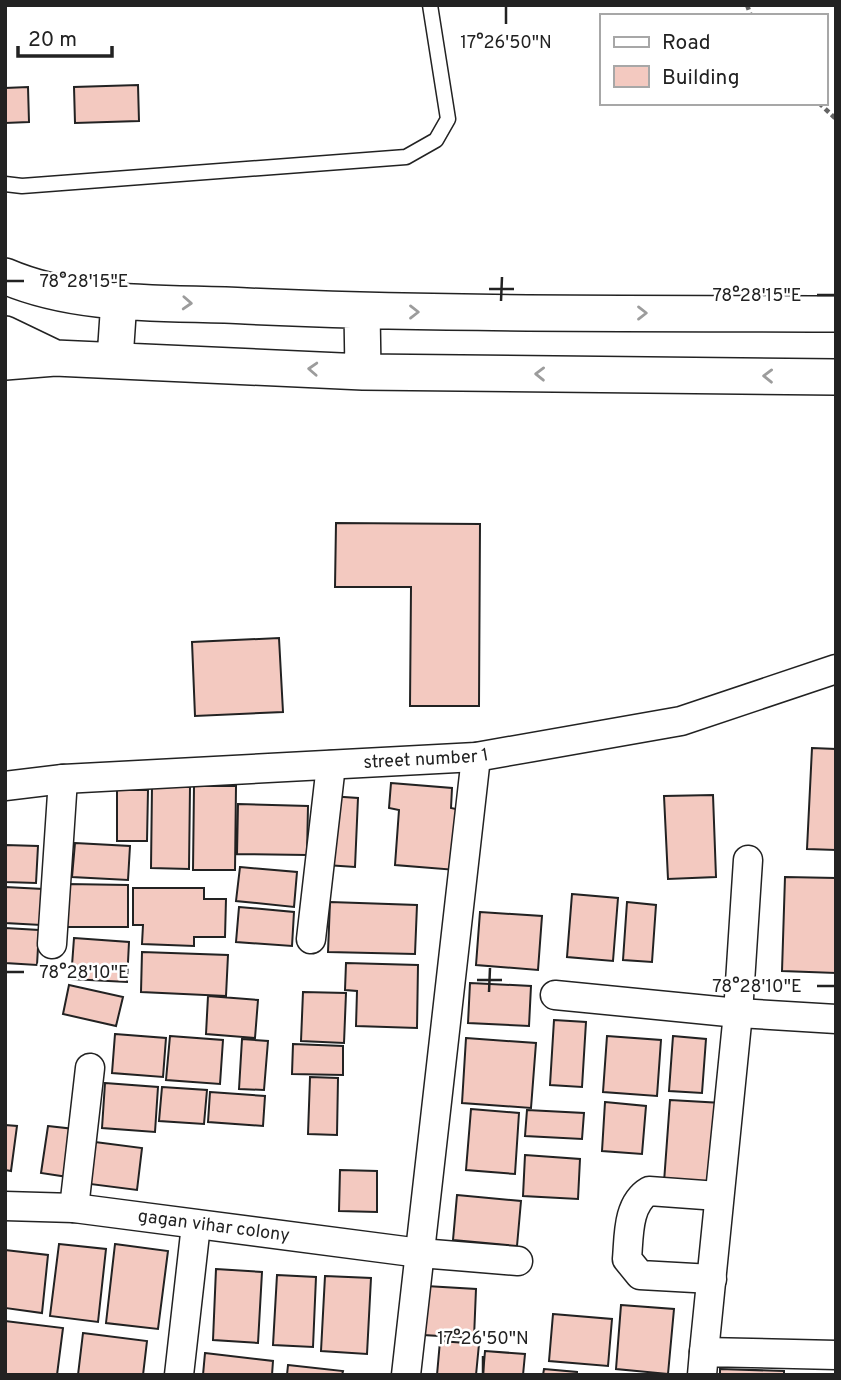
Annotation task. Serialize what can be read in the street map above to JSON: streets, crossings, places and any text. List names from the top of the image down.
{
  "streets": {
    "street": ["street number 1", "gagan vihar colony"]
  },
  "legend": ["Road", "Building"],
  "scale_bar": "20 m",
  "coordinates": ["17°26'50\"N", "78°28'15\"E", "78°28'10\"E"]
}
